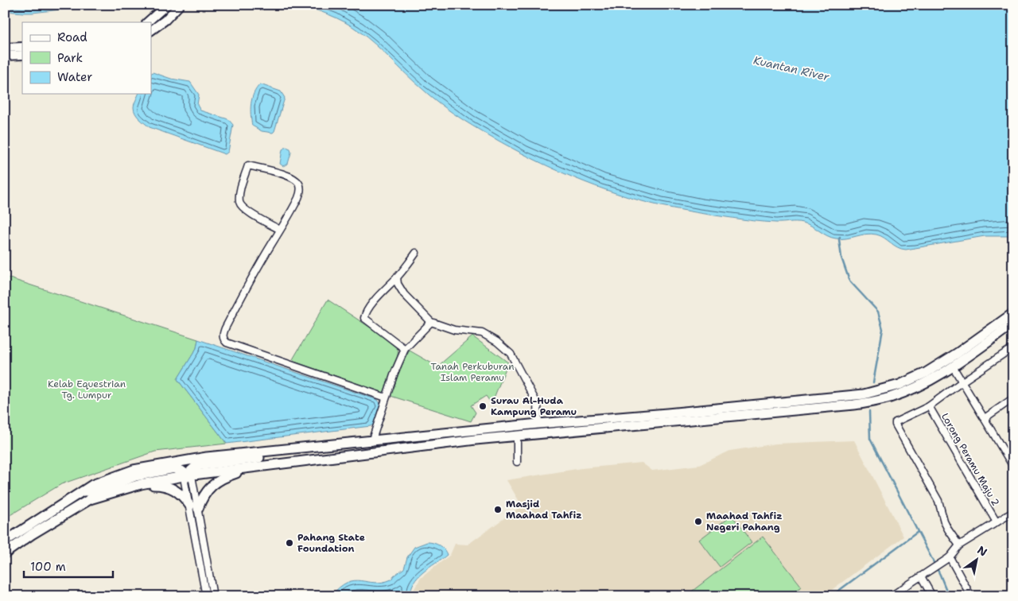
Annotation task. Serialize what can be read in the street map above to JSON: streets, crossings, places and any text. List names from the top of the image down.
{
  "streets": {
    "street": ["Lorong Peramu Maju 2"]
  },
  "water": ["Kuantan River"],
  "parks": ["Tanah Perkuburan Islam Peramu", "Kelab Equestrian Tg. Lumpur"],
  "places": [
    "Surau Al-Huda Kampung Peramu",
    "Masjid Maahad Tahfiz",
    "Maahad Tahfiz Negeri Pahang",
    "Pahang State Foundation"
  ],
  "legend": ["Road", "Park", "Water"],
  "scale_bar": "100 m",
  "north": "top right"
}
